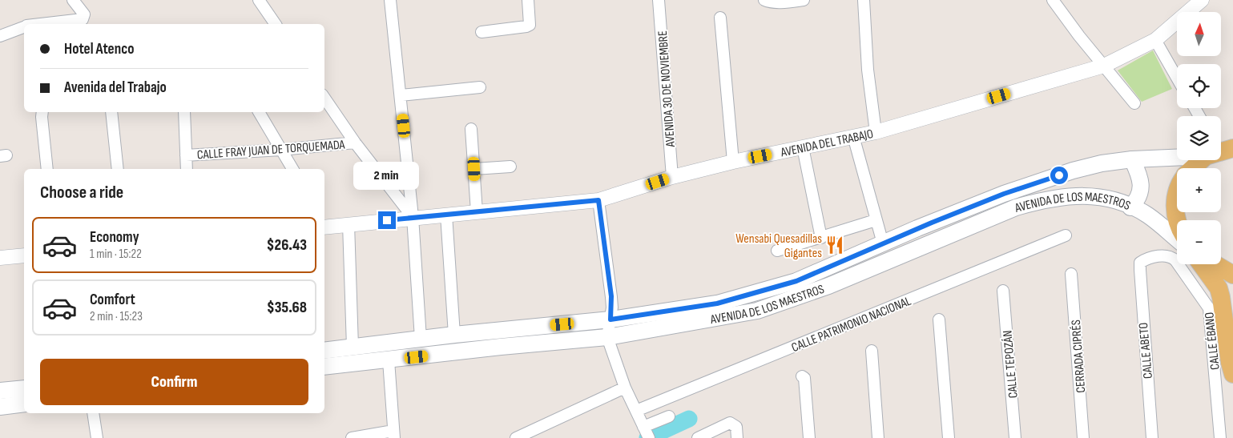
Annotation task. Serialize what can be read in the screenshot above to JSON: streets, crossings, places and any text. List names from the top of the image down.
{
  "streets": {
    "main road": ["AVENIDA DE LOS MAESTROS"],
    "street": [
      "AVENIDA 30 DE NOVIEMBRE",
      "AVENIDA DEL TRABAJO",
      "CALLE FRAY JUAN DE TORQUEMADA",
      "CALLE PATRIMONIO NACIONAL",
      "CALLE ÉBANO",
      "CALLE ABETO",
      "CERRADA CIPRÉS",
      "CALLE TEPOZÁN"
    ]
  },
  "crossings": [
    ["AVENIDA 30 DE NOVIEMBRE", "AVENIDA DEL TRABAJO"],
    ["CALLE ÉBANO", "CALLE ABETO"]
  ],
  "places": {
    "restaurant": ["Wensabi Quesadillas Gigantes"]
  },
  "north": "top",
  "page": {
    "map_buttons": ["+", "−"],
    "banner": ["Hotel Atenco", "Avenida del Trabajo"],
    "bubble": "2 min",
    "heading": "Choose a ride",
    "list": [
      {
        "name": "Economy",
        "note": "1 min · 15:22",
        "value": "$26.43"
      },
      {
        "name": "Comfort",
        "note": "2 min · 15:23",
        "value": "$35.68"
      }
    ],
    "buttons": "Confirm"
  }
}
